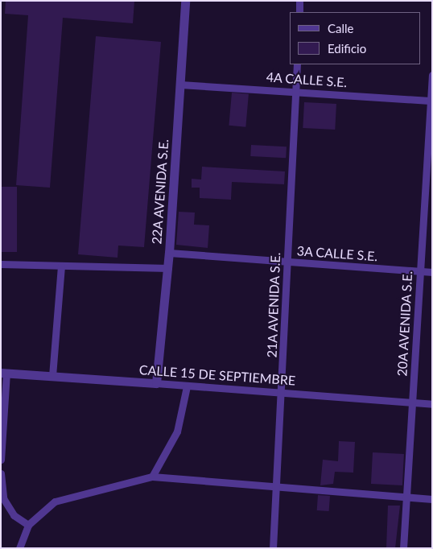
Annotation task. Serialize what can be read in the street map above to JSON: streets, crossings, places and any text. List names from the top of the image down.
{
  "streets": {
    "street": [
      "4A CALLE S.E.",
      "22A AVENIDA S.E.",
      "3A CALLE S.E.",
      "21A AVENIDA S.E.",
      "20A AVENIDA S.E.",
      "CALLE 15 DE SEPTIEMBRE"
    ]
  },
  "crossings": [
    ["4A CALLE S.E.", "22A AVENIDA S.E."],
    ["4A CALLE S.E.", "21A AVENIDA S.E."],
    ["4A CALLE S.E.", "20A AVENIDA S.E."],
    ["22A AVENIDA S.E.", "3A CALLE S.E."],
    ["22A AVENIDA S.E.", "CALLE 15 DE SEPTIEMBRE"],
    ["3A CALLE S.E.", "21A AVENIDA S.E."],
    ["3A CALLE S.E.", "20A AVENIDA S.E."],
    ["21A AVENIDA S.E.", "CALLE 15 DE SEPTIEMBRE"],
    ["20A AVENIDA S.E.", "CALLE 15 DE SEPTIEMBRE"]
  ],
  "legend": ["Calle", "Edificio"]
}
